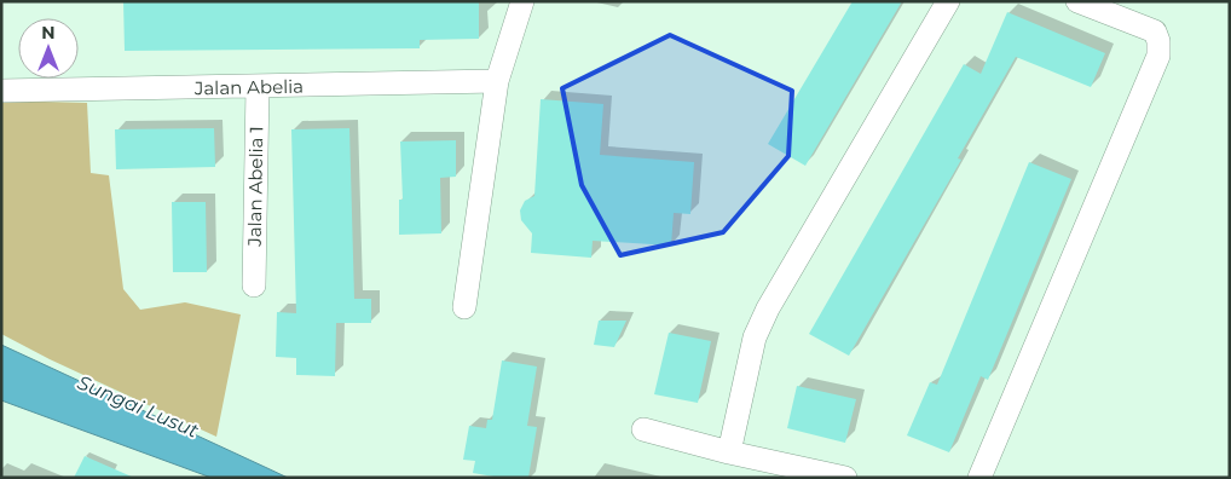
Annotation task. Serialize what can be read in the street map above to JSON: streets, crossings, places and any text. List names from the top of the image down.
{
  "streets": {
    "street": ["Jalan Abelia", "Jalan Abelia 1"]
  },
  "crossings": [
    ["Jalan Abelia", "Jalan Abelia 1"]
  ],
  "water": ["Sungai Lusut"],
  "north": "top"
}
